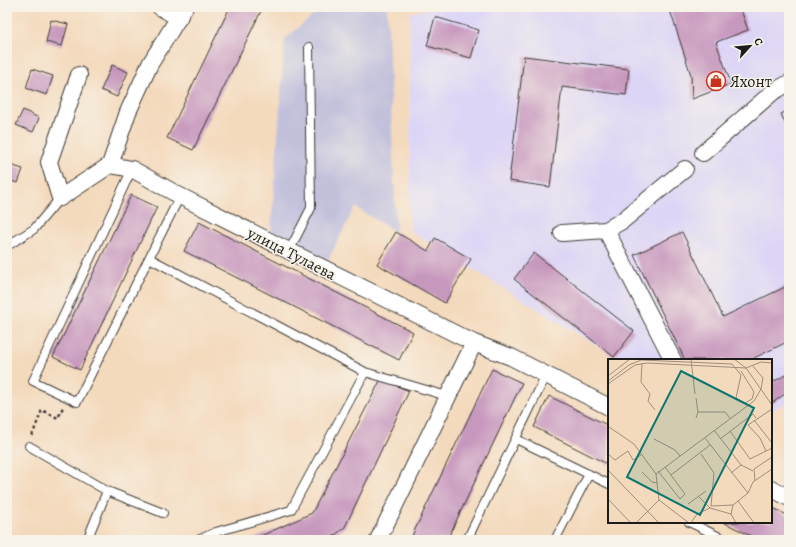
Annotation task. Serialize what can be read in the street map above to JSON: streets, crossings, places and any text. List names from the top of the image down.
{
  "streets": {
    "street": ["улица Тулаева"]
  },
  "places": {
    "shop": ["Яхонт"]
  },
  "north": "top right"
}
